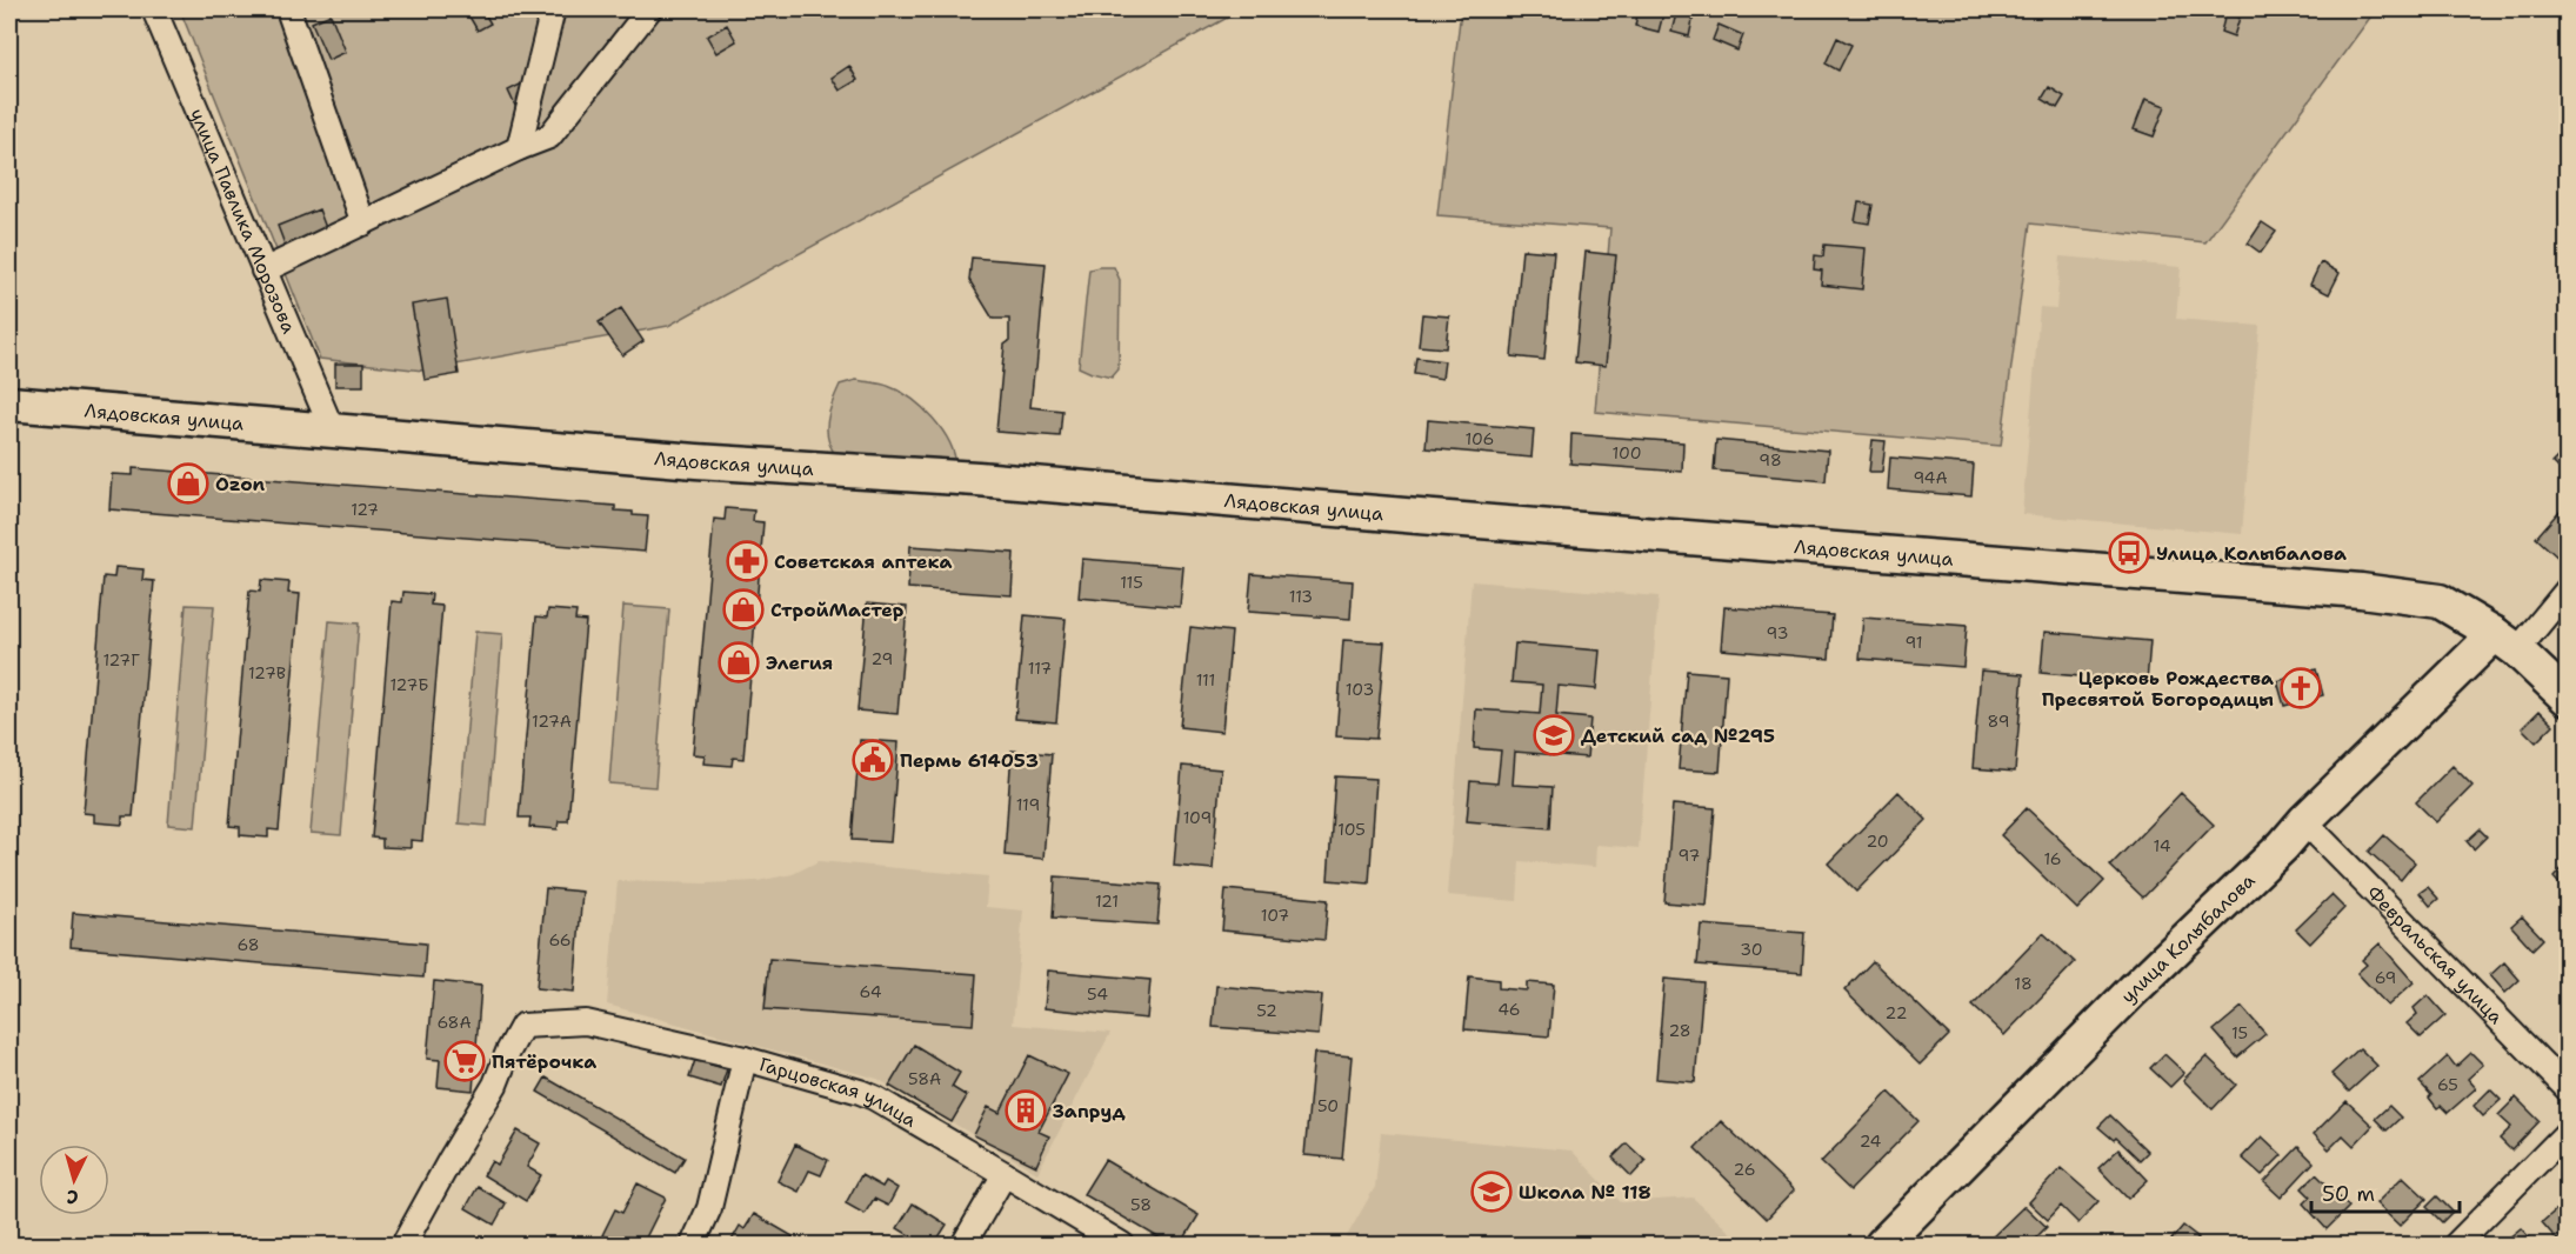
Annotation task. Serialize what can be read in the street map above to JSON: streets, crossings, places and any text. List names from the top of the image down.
{
  "streets": {
    "main road": ["Лядовская улица", "улица Колыбалова"],
    "street": ["улица Павлика Морозова", "Февральская улица", "Гарцовская улица"]
  },
  "crossings": [
    ["улица Павлика Морозова", "Лядовская улица"],
    ["Лядовская улица", "улица Колыбалова"],
    ["улица Колыбалова", "Февральская улица"]
  ],
  "places": {
    "shop": ["Ozon", "СтройМастер", "Элегия"],
    "bus stop": ["Улица Колыбалова"],
    "pharmacy": ["Советская аптека"],
    "church": ["Церковь Рождества Пресвятой Богородицы"],
    "school or university": ["Детский сад №295", "Школа № 118"],
    "public building": ["Пермь 614053"],
    "supermarket": ["Пятёрочка"],
    "building": ["Запруд"]
  },
  "house_numbers": [
    "106",
    "100",
    "98",
    "94А",
    "127",
    "115",
    "113",
    "93",
    "91",
    "29",
    "127Г",
    "117",
    "127В",
    "111",
    "127Б",
    "103",
    "127А",
    "89",
    "119",
    "109",
    "105",
    "20",
    "14",
    "97",
    "16",
    "121",
    "107",
    "66",
    "68",
    "30",
    "69",
    "18",
    "64",
    "54",
    "46",
    "52",
    "22",
    "68А",
    "28",
    "15",
    "58А",
    "65",
    "50",
    "24",
    "26",
    "58"
  ],
  "scale_bar": "50 m",
  "north": "bottom"
}
